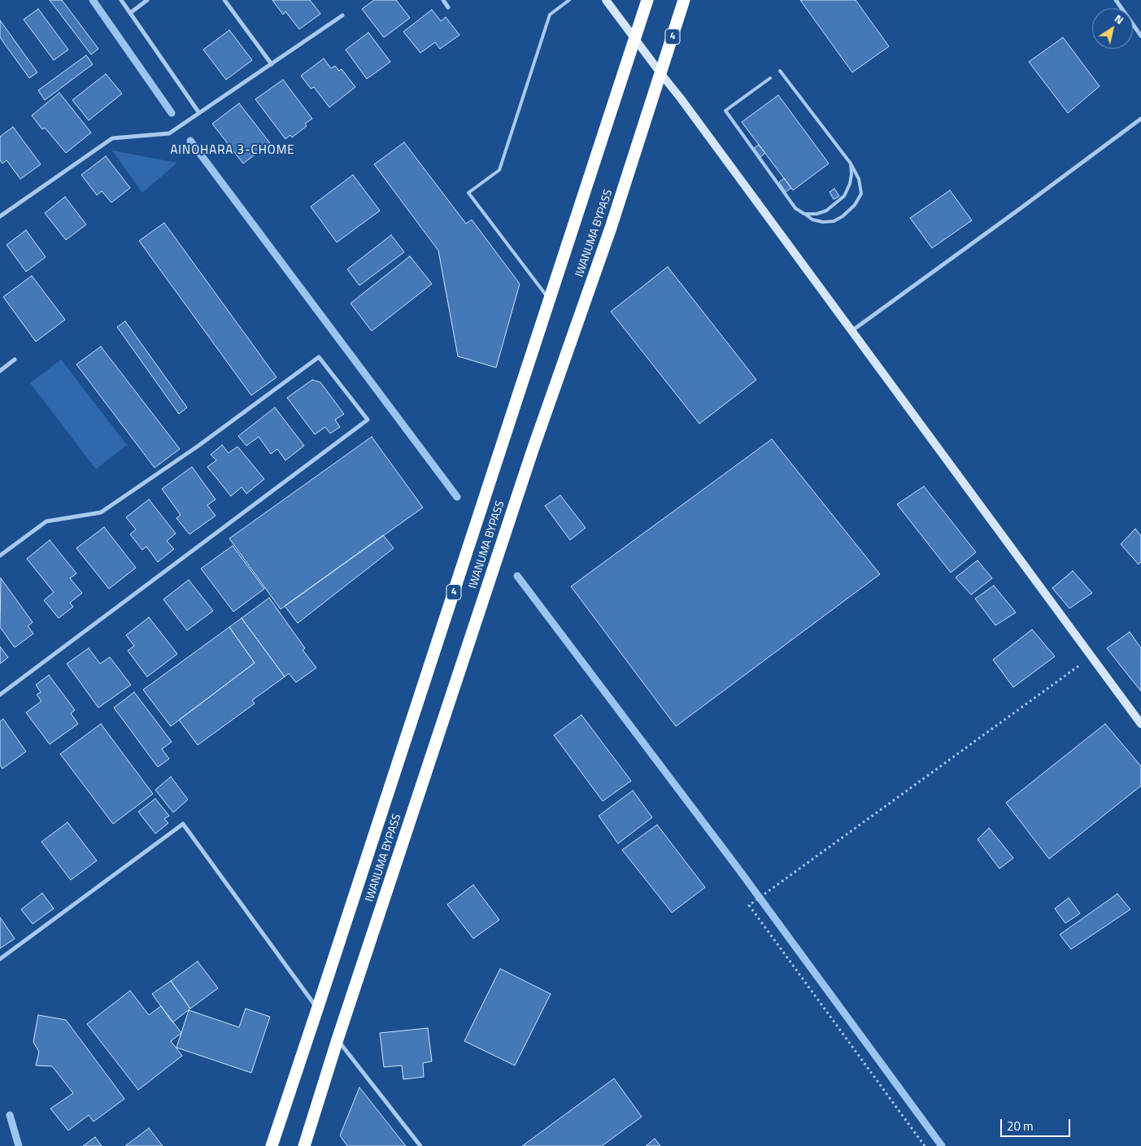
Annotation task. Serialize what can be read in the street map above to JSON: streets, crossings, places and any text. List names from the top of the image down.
{
  "streets": {
    "highway": ["4", "IWANUMA BYPASS"]
  },
  "districts": ["AINOHARA 3-CHOME"],
  "scale_bar": "20 m",
  "north": "top right"
}
